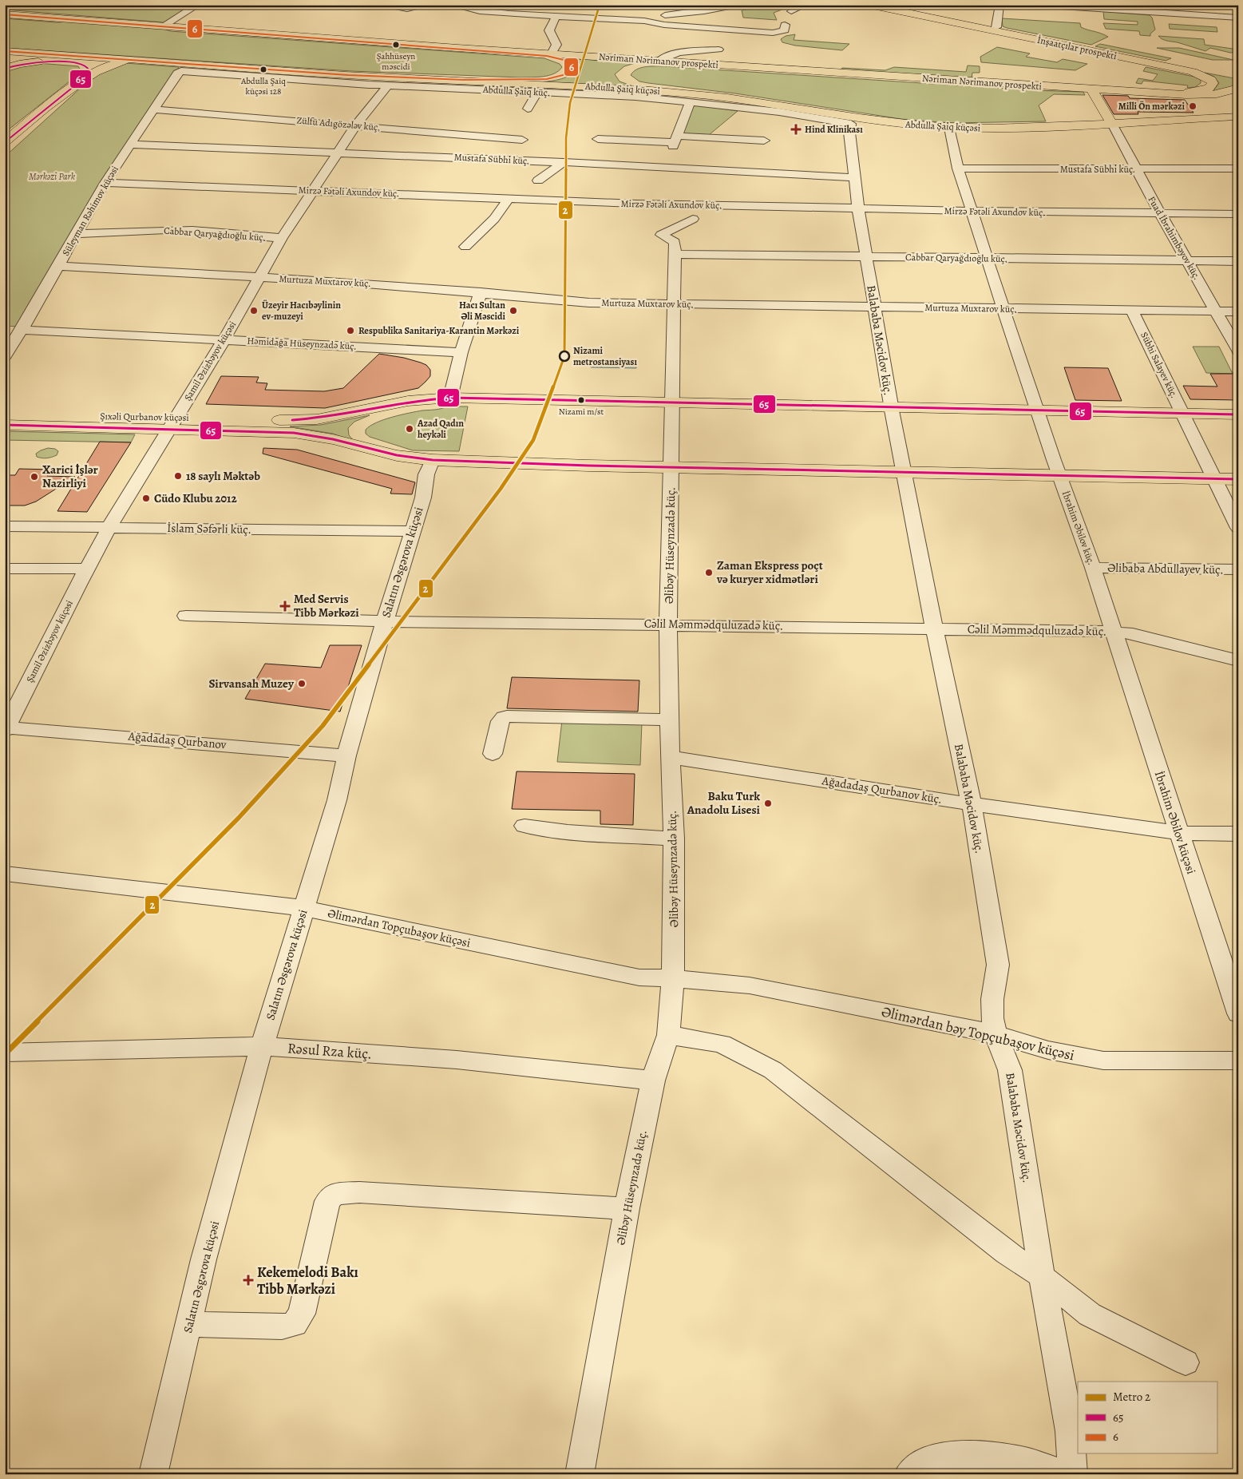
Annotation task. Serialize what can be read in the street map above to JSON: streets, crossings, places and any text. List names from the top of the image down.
{
  "streets": {
    "main road": [
      "İnşaatçılar prospekti",
      "Nəriman Nərimanov prospekti",
      "Abdulla Şaiq küçəsi",
      "Şıxəli Qurbanov küçəsi"
    ],
    "street": [
      "Abdulla Şaiq küç.",
      "Zülfü Adıgözələv küç.",
      "Mustafa Sübhi küç.",
      "Mirzə Fətəli Axundov küç.",
      "Süleyman Rəhimov küçəsi",
      "Cabbar Qaryağdıoğlu küç.",
      "Fuad İbrahimbəyov küç.",
      "Murtuza Muxtarov küç.",
      "Balababa Məcidov küç.",
      "Həmidağa Hüseynzadə küç.",
      "Şamil Əzizbəyov küçəsi",
      "Sübhi Salayev küç.",
      "İbrahim Əbilov küç.",
      "İslam Səfərli küç.",
      "Əlibəy Hüseynzadə küç.",
      "Salatın Əsgərova küçəsi",
      "Əlibaba Abdullayev küç.",
      "Cəlil Məmmədquluzadə küç.",
      "Ağadadaş Qurbanov",
      "Ağadadaş Qurbanov küç.",
      "İbrahim Əbilov küçəsi",
      "Əlimərdan Topçubaşov küçəsi",
      "Əlimərdan bəy Topçubaşov küçəsi",
      "Rəsul Rza küç."
    ]
  },
  "crossings": [
    ["İnşaatçılar prospekti", "Nəriman Nərimanov prospekti"],
    ["Abdulla Şaiq küçəsi", "Abdulla Şaiq küç."],
    ["Abdulla Şaiq küçəsi", "Fuad İbrahimbəyov küç."],
    ["Abdulla Şaiq küçəsi", "Balababa Məcidov küç."],
    ["Abdulla Şaiq küçəsi", "İbrahim Əbilov küç."],
    ["Abdulla Şaiq küç.", "Süleyman Rəhimov küçəsi"],
    ["Abdulla Şaiq küç.", "Şamil Əzizbəyov küçəsi"],
    ["Zülfü Adıgözələv küç.", "Süleyman Rəhimov küçəsi"],
    ["Zülfü Adıgözələv küç.", "Şamil Əzizbəyov küçəsi"],
    ["Mustafa Sübhi küç.", "Süleyman Rəhimov küçəsi"],
    ["Mustafa Sübhi küç.", "Fuad İbrahimbəyov küç."],
    ["Mustafa Sübhi küç.", "Balababa Məcidov küç."],
    ["Mustafa Sübhi küç.", "Şamil Əzizbəyov küçəsi"],
    ["Mustafa Sübhi küç.", "İbrahim Əbilov küç."],
    ["Mirzə Fətəli Axundov küç.", "Süleyman Rəhimov küçəsi"],
    ["Mirzə Fətəli Axundov küç.", "Fuad İbrahimbəyov küç."],
    ["Mirzə Fətəli Axundov küç.", "Balababa Məcidov küç."],
    ["Mirzə Fətəli Axundov küç.", "Şamil Əzizbəyov küçəsi"],
    ["Mirzə Fətəli Axundov küç.", "İbrahim Əbilov küç."],
    ["Süleyman Rəhimov küçəsi", "Cabbar Qaryağdıoğlu küç."],
    ["Süleyman Rəhimov küçəsi", "Murtuza Muxtarov küç."],
    ["Süleyman Rəhimov küçəsi", "Həmidağa Hüseynzadə küç."],
    ["Cabbar Qaryağdıoğlu küç.", "Fuad İbrahimbəyov küç."],
    ["Cabbar Qaryağdıoğlu küç.", "Balababa Məcidov küç."],
    ["Cabbar Qaryağdıoğlu küç.", "Şamil Əzizbəyov küçəsi"],
    ["Cabbar Qaryağdıoğlu küç.", "İbrahim Əbilov küç."],
    ["Cabbar Qaryağdıoğlu küç.", "Əlibəy Hüseynzadə küç."],
    ["Fuad İbrahimbəyov küç.", "Murtuza Muxtarov küç."],
    ["Murtuza Muxtarov küç.", "Balababa Məcidov küç."],
    ["Murtuza Muxtarov küç.", "Şamil Əzizbəyov küçəsi"],
    ["Murtuza Muxtarov küç.", "Sübhi Salayev küç."],
    ["Murtuza Muxtarov küç.", "İbrahim Əbilov küç."],
    ["Murtuza Muxtarov küç.", "Əlibəy Hüseynzadə küç."],
    ["Balababa Məcidov küç.", "Şıxəli Qurbanov küçəsi"],
    ["Balababa Məcidov küç.", "Cəlil Məmmədquluzadə küç."],
    ["Balababa Məcidov küç.", "Ağadadaş Qurbanov küç."],
    ["Balababa Məcidov küç.", "Əlimərdan bəy Topçubaşov küçəsi"],
    ["Həmidağa Hüseynzadə küç.", "Şamil Əzizbəyov küçəsi"],
    ["Şamil Əzizbəyov küçəsi", "Şıxəli Qurbanov küçəsi"],
    ["Şamil Əzizbəyov küçəsi", "İslam Səfərli küç."],
    ["Şamil Əzizbəyov küçəsi", "Ağadadaş Qurbanov"],
    ["Sübhi Salayev küç.", "Şıxəli Qurbanov küçəsi"],
    ["Şıxəli Qurbanov küçəsi", "İbrahim Əbilov küç."],
    ["Şıxəli Qurbanov küçəsi", "Əlibəy Hüseynzadə küç."],
    ["İbrahim Əbilov küç.", "Əlibaba Abdullayev küç."],
    ["İbrahim Əbilov küç.", "Cəlil Məmmədquluzadə küç."],
    ["İbrahim Əbilov küç.", "İbrahim Əbilov küçəsi"],
    ["İslam Səfərli küç.", "Salatın Əsgərova küçəsi"],
    ["Əlibəy Hüseynzadə küç.", "Cəlil Məmmədquluzadə küç."],
    ["Əlibəy Hüseynzadə küç.", "Ağadadaş Qurbanov küç."],
    ["Əlibəy Hüseynzadə küç.", "Əlimərdan Topçubaşov küçəsi"],
    ["Əlibəy Hüseynzadə küç.", "Əlimərdan bəy Topçubaşov küçəsi"],
    ["Əlibəy Hüseynzadə küç.", "Rəsul Rza küç."],
    ["Salatın Əsgərova küçəsi", "Cəlil Məmmədquluzadə küç."],
    ["Salatın Əsgərova küçəsi", "Ağadadaş Qurbanov"],
    ["Salatın Əsgərova küçəsi", "Əlimərdan Topçubaşov küçəsi"],
    ["Salatın Əsgərova küçəsi", "Rəsul Rza küç."],
    ["Cəlil Məmmədquluzadə küç.", "İbrahim Əbilov küçəsi"],
    ["Ağadadaş Qurbanov küç.", "İbrahim Əbilov küçəsi"],
    ["Əlimərdan Topçubaşov küçəsi", "Əlimərdan bəy Topçubaşov küçəsi"]
  ],
  "parks": ["Mərkəzi Park"],
  "places": {
    "other": [
      "Şahhüseyn məscidi",
      "Abdulla Şaiq küçəsi 128",
      "Milli Ön mərkəzi",
      "Üzeyir Hacıbəylinin ev-muzeyi",
      "Hacı Sultan Əli Məscidi",
      "Respublika Sanitariya-Karantin Mərkəzi",
      "Nizami metrostansiyası",
      "Nizami m/st",
      "Azad Qadın heykəli",
      "18 saylı Məktəb",
      "Xarici İşlər Nazirliyi",
      "Cüdo Klubu 2012",
      "Zaman Ekspress poçt və kuryer xidmətləri",
      "Sirvansah Muzey",
      "Baku Turk Anadolu Lisesi"
    ],
    "health": ["Hind Klinikası", "Med Servis Tibb Mərkəzi", "Kekemelodi Bakı Tibb Mərkəzi"]
  },
  "lines": ["metro line 2", "transit line 6", "transit line 65"],
  "legend": ["Metro 2", "65", "6"]
}
